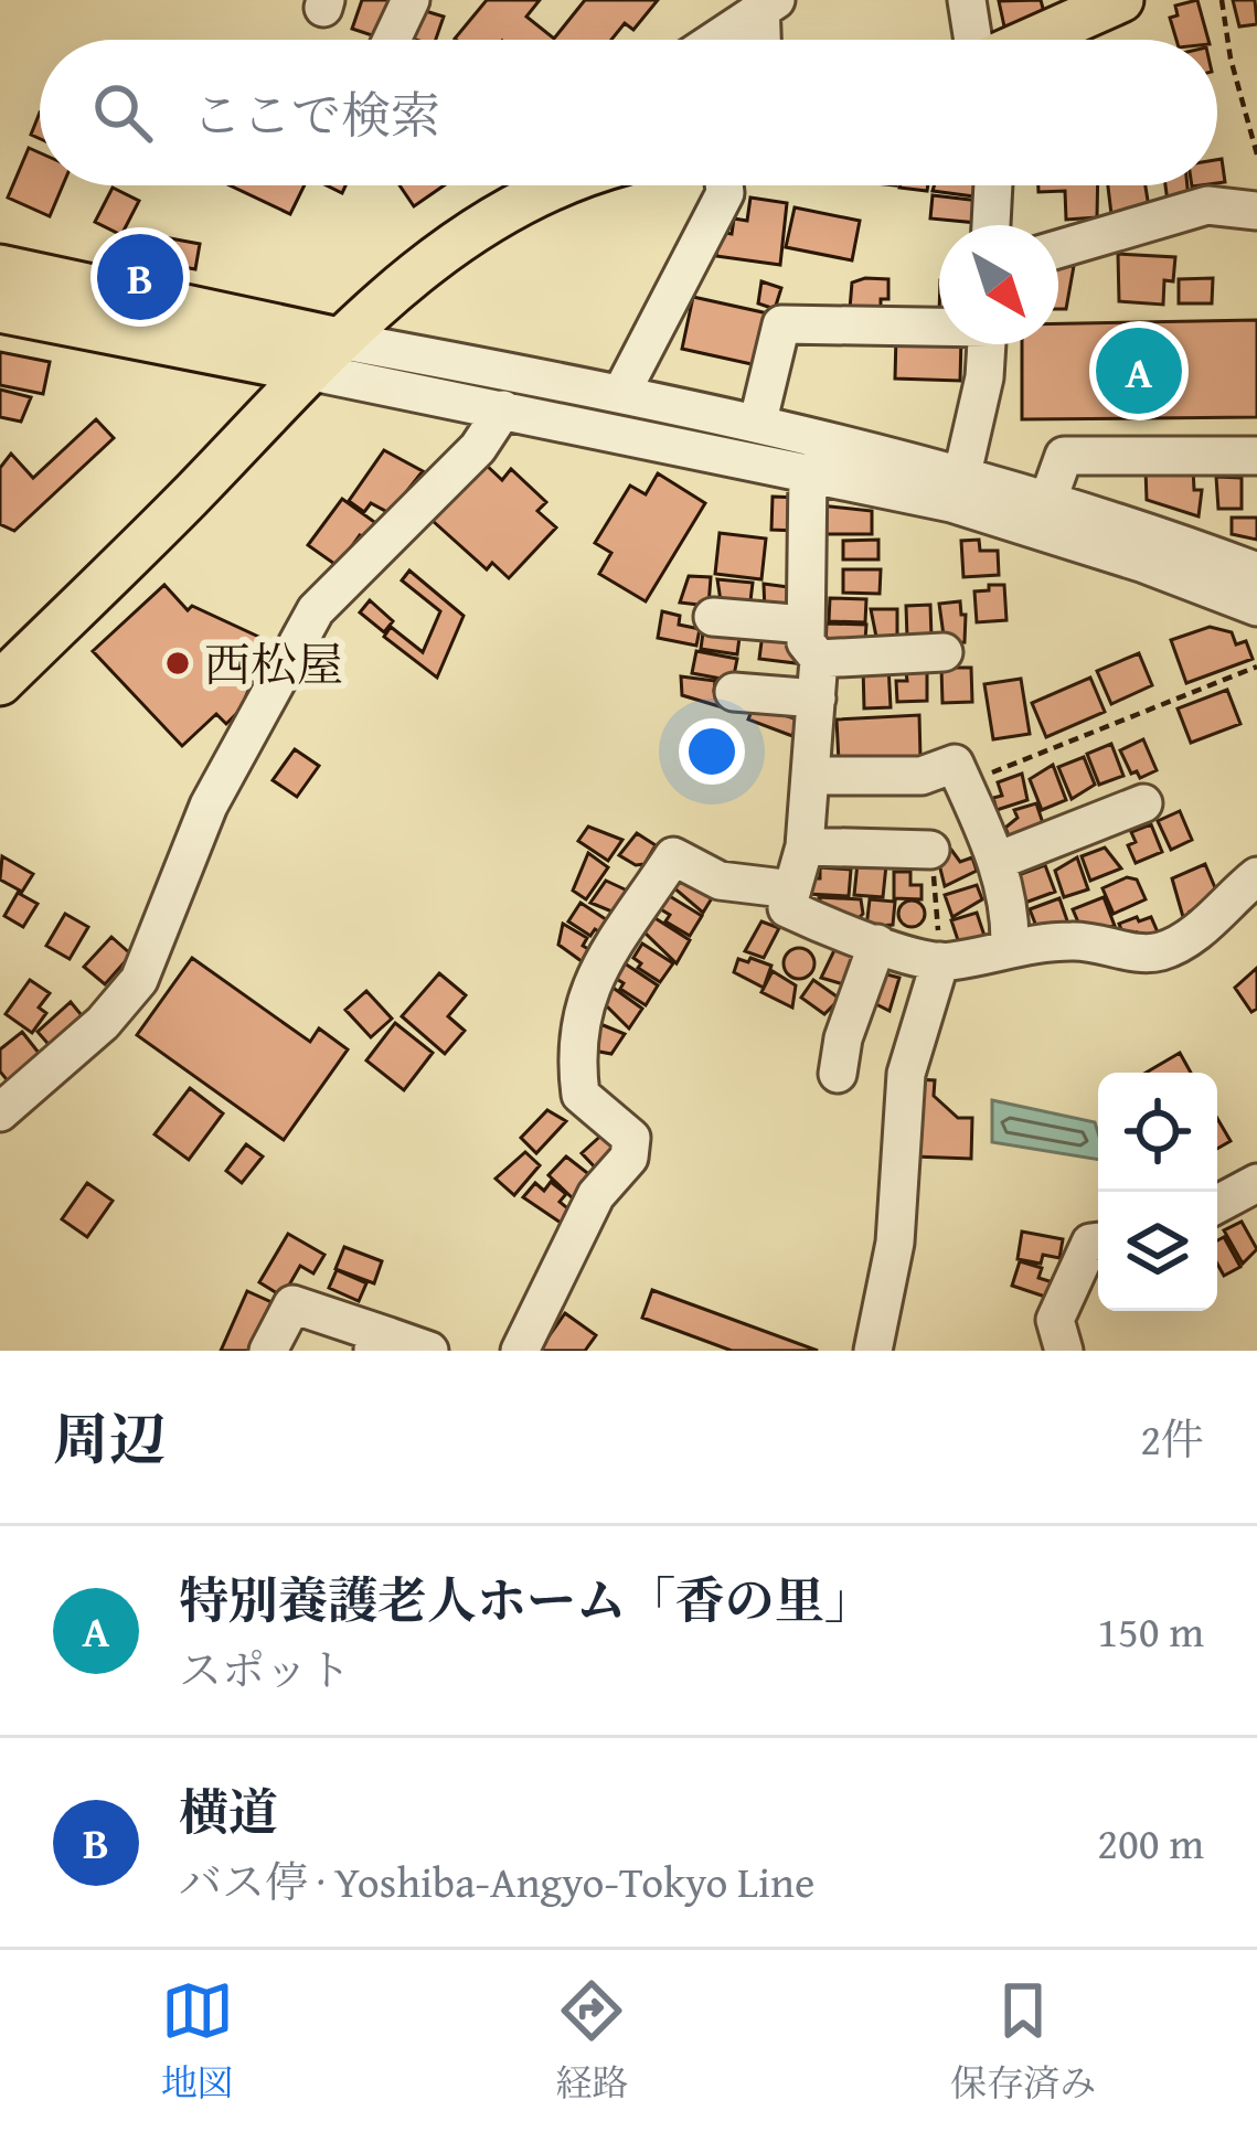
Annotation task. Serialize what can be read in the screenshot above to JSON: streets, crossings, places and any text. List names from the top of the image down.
{
  "places": ["西松屋"],
  "north": "bottom right",
  "page": {
    "search": "ここで検索",
    "pins": ["B", "A"],
    "heading": ["周辺", "2件"],
    "list": [
      {
        "mark": "A",
        "name": "特別養護老人ホーム「香の里」",
        "note": "スポット",
        "value": "150 m"
      },
      {
        "mark": "B",
        "name": "横道",
        "note": "バス停 · Yoshiba-Angyo-Tokyo Line",
        "value": "200 m"
      }
    ],
    "nav": ["地図", "経路", "保存済み"]
  }
}
